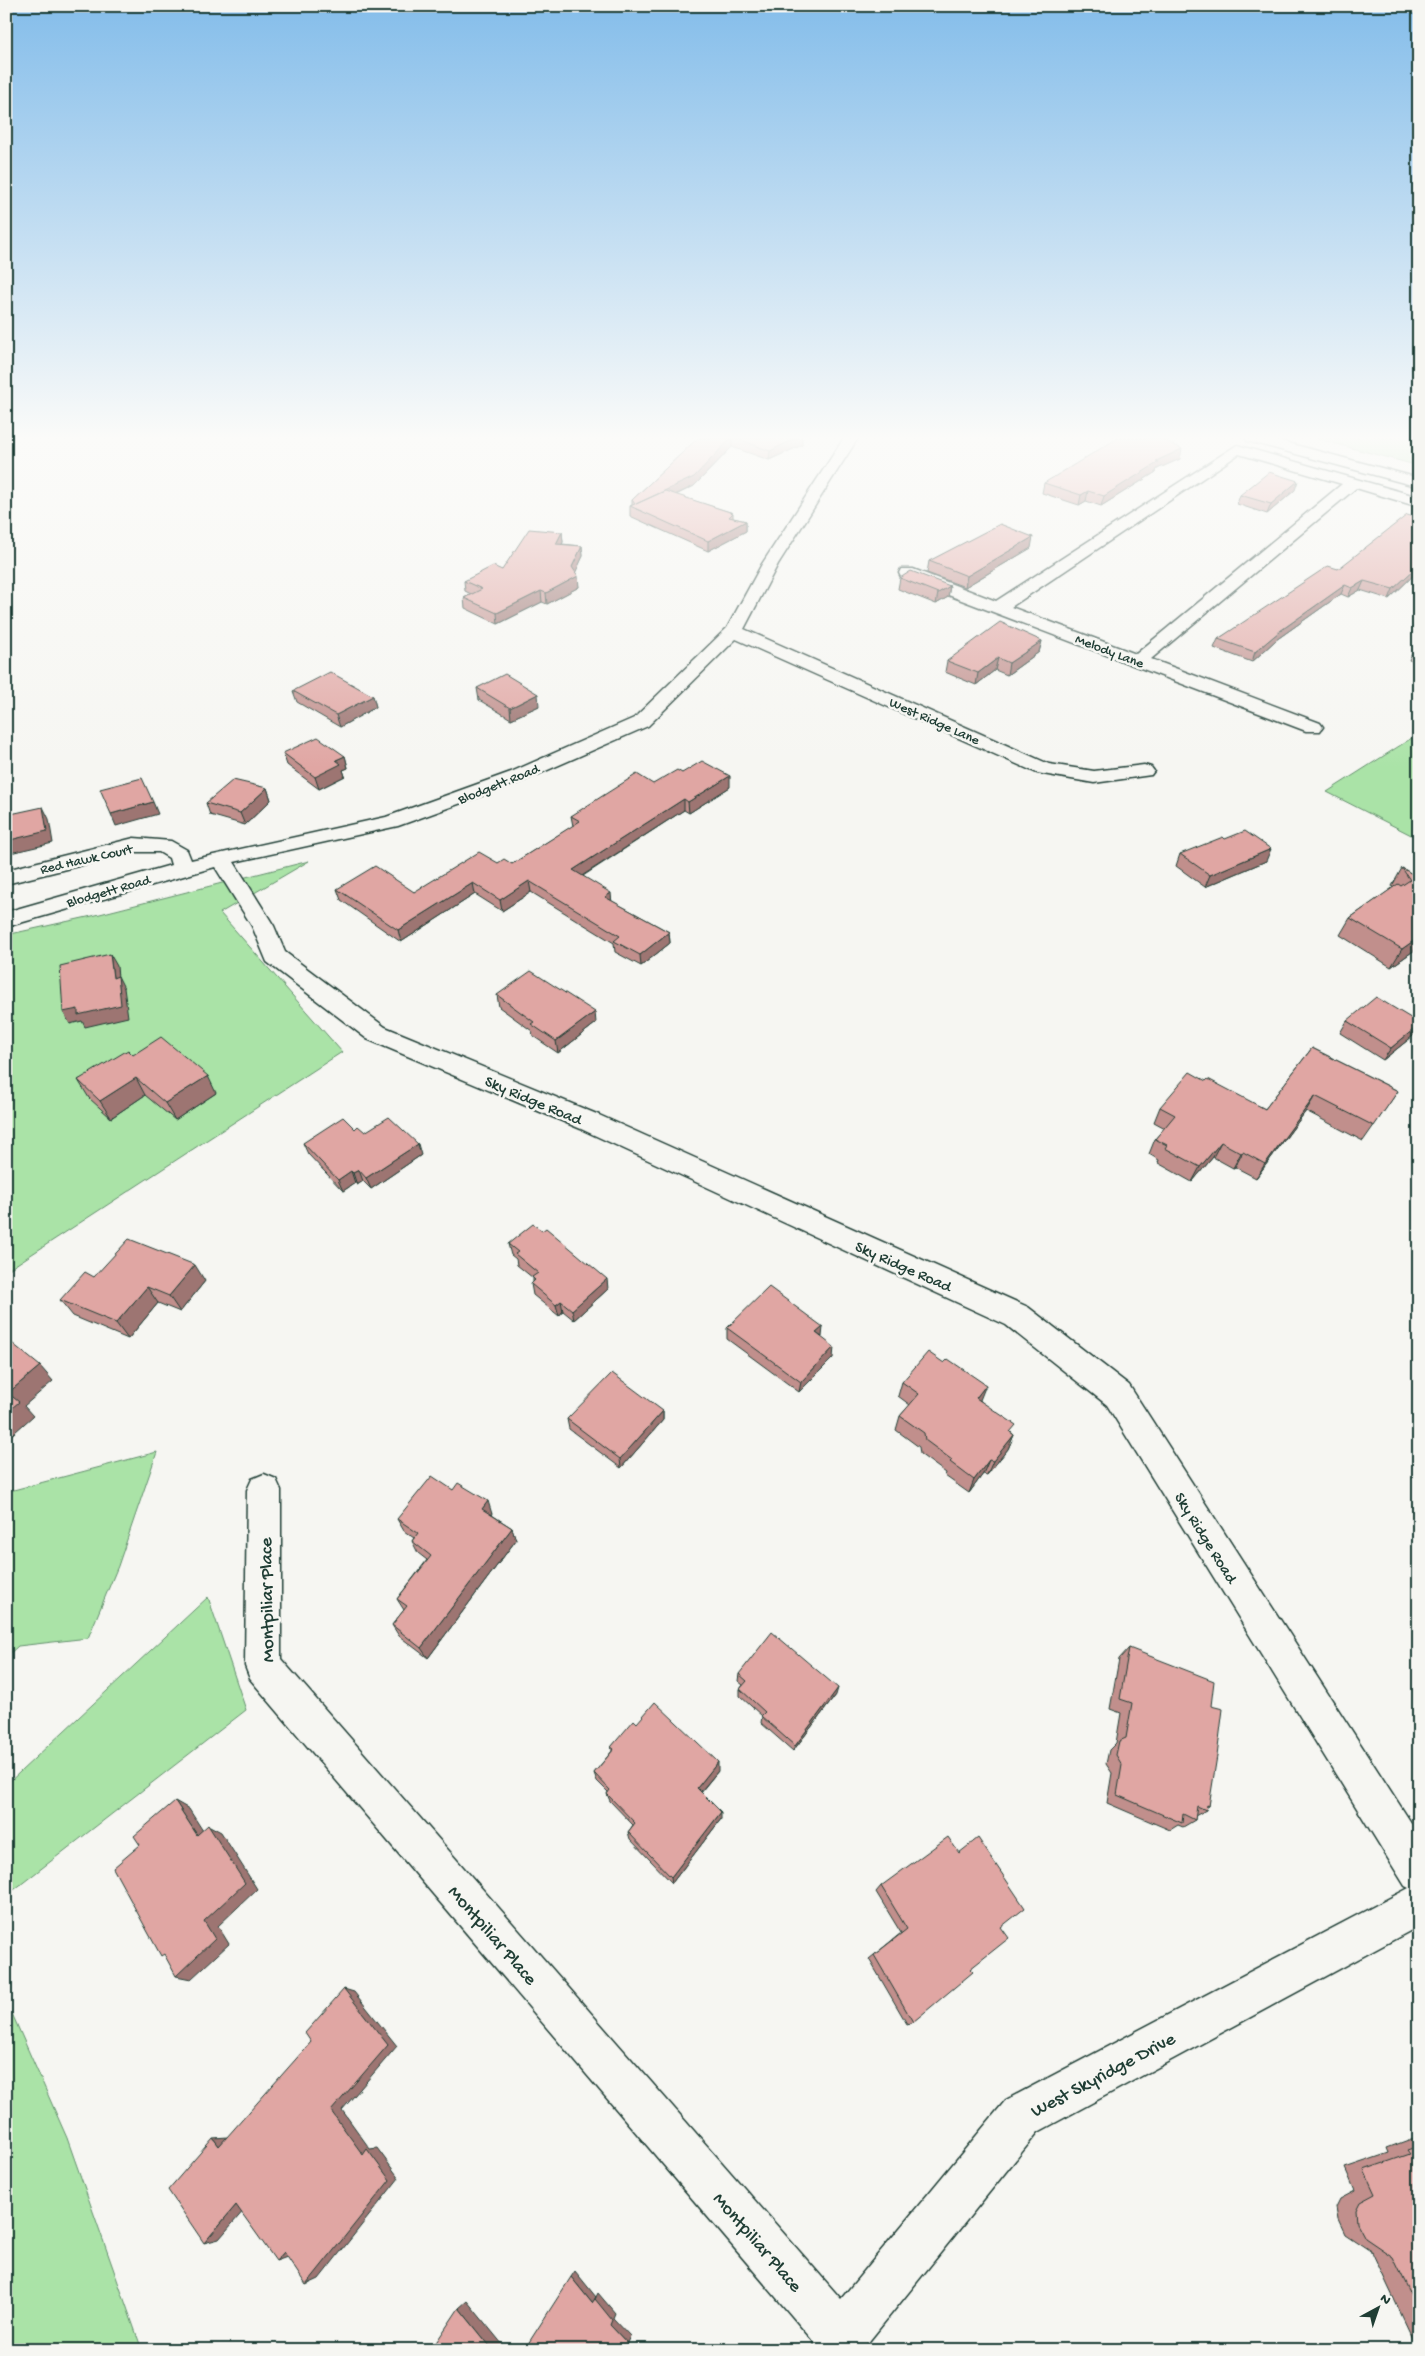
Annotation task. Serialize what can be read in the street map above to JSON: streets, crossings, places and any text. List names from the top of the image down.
{
  "streets": {
    "street": [
      "Melody Lane",
      "West Ridge Lane",
      "Blodgett Road",
      "Red Hawk Court",
      "Sky Ridge Road",
      "Montpiliar Place",
      "West Skyridge Drive"
    ]
  },
  "crossings": [
    ["West Ridge Lane", "Blodgett Road"],
    ["Blodgett Road", "Red Hawk Court"],
    ["Blodgett Road", "Sky Ridge Road"],
    ["Montpiliar Place", "West Skyridge Drive"]
  ],
  "north": "top right"
}
